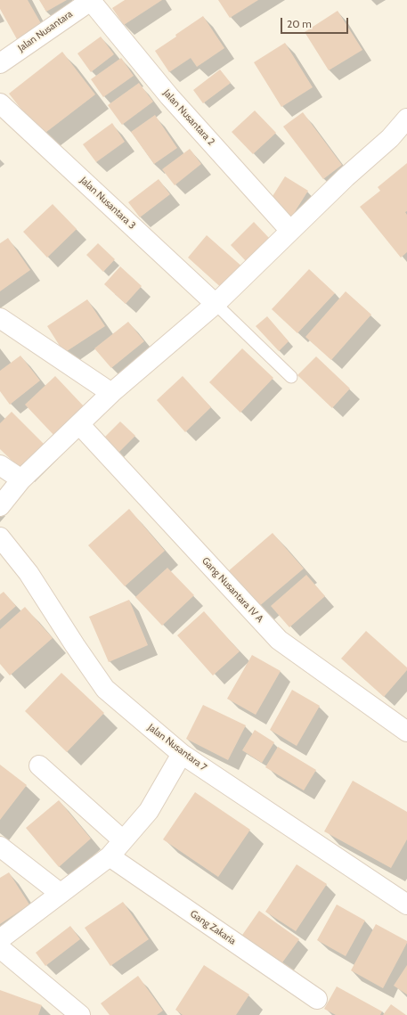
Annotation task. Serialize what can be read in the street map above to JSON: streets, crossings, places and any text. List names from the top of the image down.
{
  "streets": {
    "street": [
      "Jalan Nusantara",
      "Jalan Nusantara 2",
      "Jalan Nusantara 3",
      "Gang Nusantara IV A",
      "Jalan Nusantara 7",
      "Gang Zakaria"
    ]
  },
  "crossings": [
    ["Jalan Nusantara", "Jalan Nusantara 2"]
  ],
  "scale_bar": "20 m"
}
